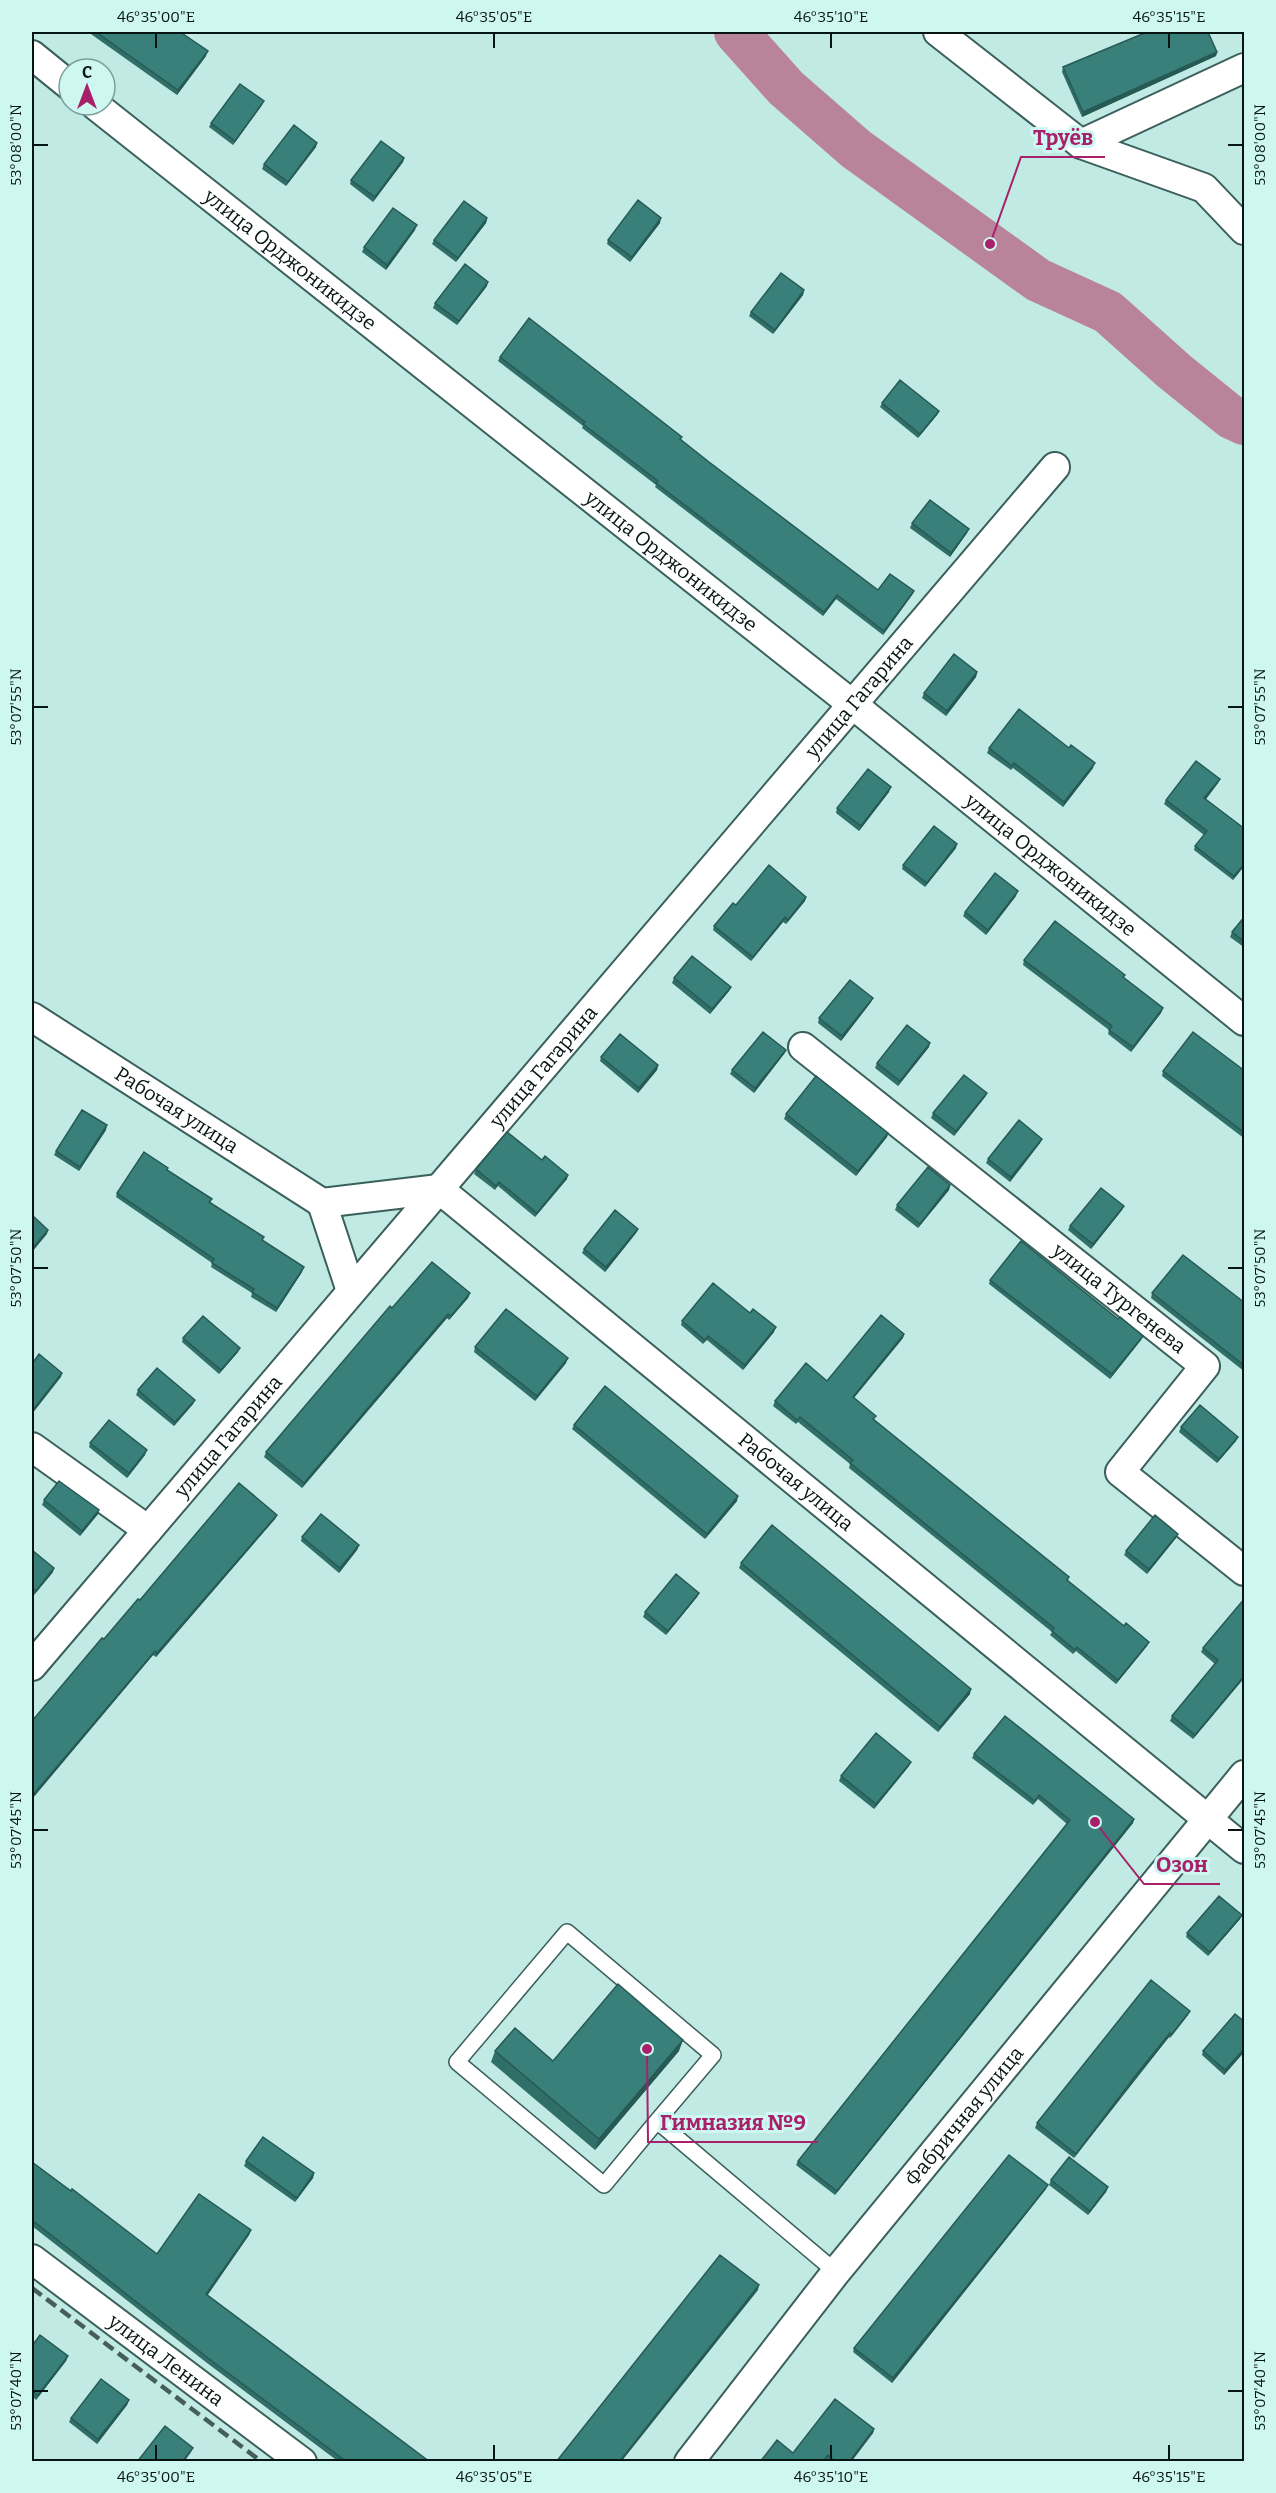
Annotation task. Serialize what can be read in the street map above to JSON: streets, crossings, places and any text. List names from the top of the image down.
{
  "streets": {
    "street": [
      "улица Орджоникидзе",
      "улица Гагарина",
      "Рабочая улица",
      "улица Тургенева",
      "Фабричная улица",
      "улица Ленина"
    ]
  },
  "crossings": [
    ["улица Орджоникидзе", "улица Гагарина"],
    ["улица Гагарина", "Рабочая улица"],
    ["Рабочая улица", "Фабричная улица"]
  ],
  "places": ["Труёв", "Озон", "Гимназия №9"],
  "north": "top",
  "coordinates": [
    "46°35'00\"E",
    "46°35'05\"E",
    "46°35'10\"E",
    "46°35'15\"E",
    "53°08'00\"N",
    "53°07'55\"N",
    "53°07'50\"N",
    "53°07'45\"N",
    "53°07'40\"N"
  ]
}
